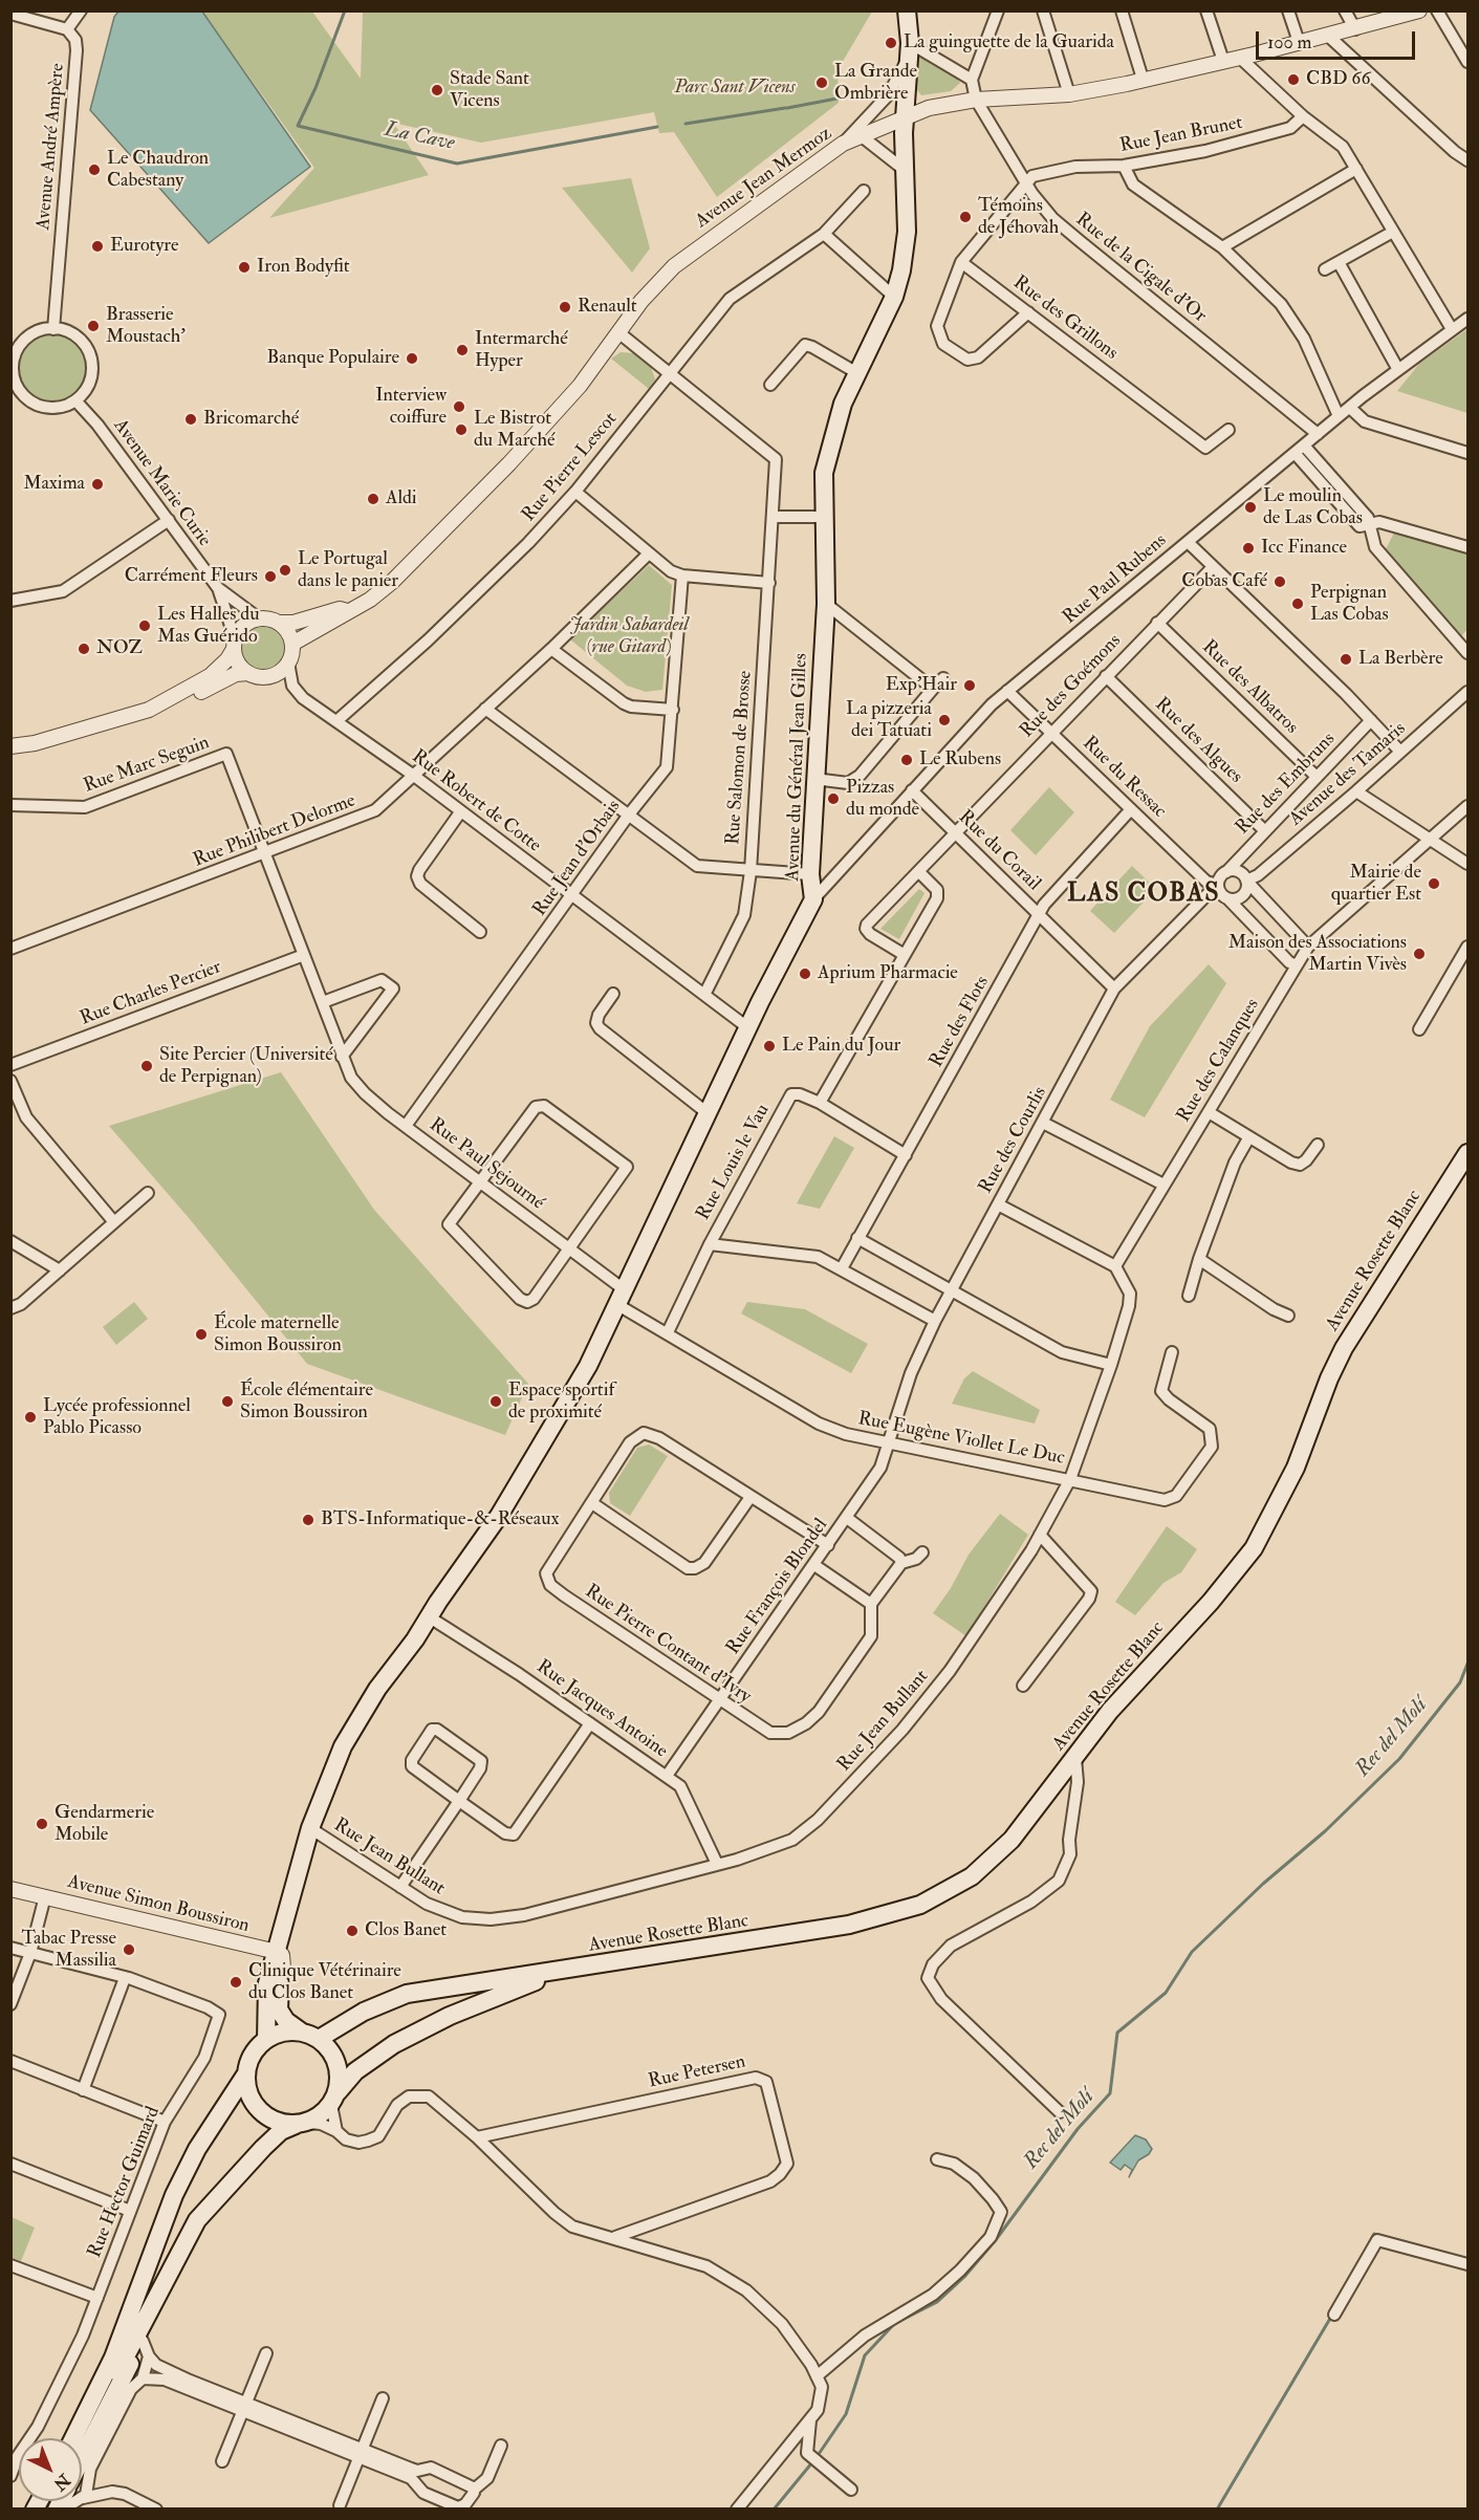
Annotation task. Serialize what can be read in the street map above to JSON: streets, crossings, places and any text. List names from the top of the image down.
{
  "streets": {
    "main road": ["Avenue du Général Jean Gilles", "Avenue Rosette Blanc"],
    "street": [
      "Rue Jean Brunet",
      "Avenue André Ampère",
      "Avenue Jean Mermoz",
      "Rue de la Cigale d'Or",
      "Rue des Grillons",
      "Rue Pierre Lescot",
      "Avenue Marie Curie",
      "Rue Paul Rubens",
      "Rue des Goémons",
      "Rue des Albatros",
      "Rue des Algues",
      "Rue Salomon de Brosse",
      "Rue Marc Seguin",
      "Avenue des Tamaris",
      "Rue du Ressac",
      "Rue des Embruns",
      "Rue Robert de Cotte",
      "Rue Philibert Delorme",
      "Rue du Corail",
      "Rue Jean d'Orbais",
      "Rue Charles Percier",
      "Rue des Flots",
      "Rue des Calanques",
      "Rue des Courlis",
      "Rue Louis le Vau",
      "Rue Paul Sejourné",
      "Rue Eugène Viollet Le Duc",
      "Rue François Blondel",
      "Rue Pierre Contant d'Ivry",
      "Rue Jacques Antoine",
      "Rue Jean Bullant",
      "Avenue Simon Boussiron",
      "Rue Petersen",
      "Rue Hector Guimard"
    ]
  },
  "crossings": [
    ["Rue Jean Brunet", "Rue de la Cigale d'Or"],
    ["Avenue André Ampère", "Avenue Marie Curie"],
    ["Avenue Jean Mermoz", "Rue de la Cigale d'Or"],
    ["Avenue Jean Mermoz", "Avenue Marie Curie"],
    ["Avenue Jean Mermoz", "Rue Salomon de Brosse"],
    ["Avenue Jean Mermoz", "Avenue du Général Jean Gilles"],
    ["Avenue Jean Mermoz", "Rue Robert de Cotte"],
    ["Rue de la Cigale d'Or", "Rue Paul Rubens"],
    ["Rue Pierre Lescot", "Rue Salomon de Brosse"],
    ["Rue Pierre Lescot", "Rue Robert de Cotte"],
    ["Avenue Marie Curie", "Rue Robert de Cotte"],
    ["Rue Paul Rubens", "Avenue du Général Jean Gilles"],
    ["Rue Paul Rubens", "Rue du Ressac"],
    ["Rue Paul Rubens", "Rue du Corail"],
    ["Rue des Goémons", "Rue des Albatros"],
    ["Rue des Goémons", "Rue des Algues"],
    ["Rue des Goémons", "Rue du Ressac"],
    ["Rue des Goémons", "Rue du Corail"],
    ["Rue des Albatros", "Rue des Embruns"],
    ["Rue des Algues", "Rue des Embruns"],
    ["Rue Salomon de Brosse", "Rue Robert de Cotte"],
    ["Rue Marc Seguin", "Rue Philibert Delorme"],
    ["Rue Marc Seguin", "Rue Paul Sejourné"],
    ["Avenue du Général Jean Gilles", "Rue Robert de Cotte"],
    ["Avenue du Général Jean Gilles", "Rue Paul Sejourné"],
    ["Avenue du Général Jean Gilles", "Avenue Rosette Blanc"],
    ["Avenue du Général Jean Gilles", "Rue Eugène Viollet Le Duc"],
    ["Avenue du Général Jean Gilles", "Rue Jacques Antoine"],
    ["Avenue du Général Jean Gilles", "Rue Jean Bullant"],
    ["Avenue du Général Jean Gilles", "Avenue Simon Boussiron"],
    ["Avenue des Tamaris", "Rue du Ressac"],
    ["Avenue des Tamaris", "Rue des Embruns"],
    ["Avenue des Tamaris", "Rue des Courlis"],
    ["Rue du Ressac", "Rue des Embruns"],
    ["Rue du Ressac", "Rue des Flots"],
    ["Rue du Ressac", "Rue des Courlis"],
    ["Rue des Embruns", "Rue des Courlis"],
    ["Rue Robert de Cotte", "Rue Philibert Delorme"],
    ["Rue Robert de Cotte", "Rue Jean d'Orbais"],
    ["Rue Philibert Delorme", "Rue Paul Sejourné"],
    ["Rue du Corail", "Rue des Flots"],
    ["Rue du Corail", "Rue des Courlis"],
    ["Rue Jean d'Orbais", "Rue Paul Sejourné"],
    ["Rue Charles Percier", "Rue Paul Sejourné"],
    ["Rue des Flots", "Rue Louis le Vau"],
    ["Rue des Calanques", "Rue Jean Bullant"],
    ["Rue des Courlis", "Rue Eugène Viollet Le Duc"],
    ["Rue des Courlis", "Rue François Blondel"],
    ["Rue Louis le Vau", "Rue Eugène Viollet Le Duc"],
    ["Rue Paul Sejourné", "Rue Eugène Viollet Le Duc"],
    ["Rue Eugène Viollet Le Duc", "Rue François Blondel"],
    ["Rue Eugène Viollet Le Duc", "Rue Jean Bullant"],
    ["Rue François Blondel", "Rue Pierre Contant d'Ivry"],
    ["Rue François Blondel", "Rue Jacques Antoine"],
    ["Rue Jacques Antoine", "Rue Jean Bullant"]
  ],
  "districts": ["LAS COBAS"],
  "water": ["La Cave", "Rec del Molí"],
  "parks": ["Parc Sant Vicens", "Jardin Sabardeil (rue Gitard)"],
  "places": [
    "La guinguette de la Guarida",
    "CBD 66",
    "La Grande Ombrière",
    "Stade Sant Vicens",
    "Le Chaudron Cabestany",
    "Témoins de Jéhovah",
    "Eurotyre",
    "Iron Bodyfit",
    "Renault",
    "Brasserie Moustach'",
    "Intermarché Hyper",
    "Banque Populaire",
    "Interview coiffure",
    "Bricomarché",
    "Le Bistrot du Marché",
    "Maxima",
    "Aldi",
    "Le moulin de Las Cobas",
    "Icc Finance",
    "Le Portugal dans le panier",
    "Carrément Fleurs",
    "Cobas Café",
    "Perpignan Las Cobas",
    "Les Halles du Mas Guérido",
    "NOZ",
    "La Berbère",
    "Exp'Hair",
    "La pizzeria dei Tatuati",
    "Le Rubens",
    "Pizzas du monde",
    "Mairie de quartier Est",
    "Maison des Associations Martin Vivès",
    "Aprium Pharmacie",
    "Le Pain du Jour",
    "Site Percier (Université de Perpignan)",
    "École maternelle Simon Boussiron",
    "École élémentaire Simon Boussiron",
    "Espace sportif de proximité",
    "Lycée professionnel Pablo Picasso",
    "BTS-Informatique-&-Réseaux",
    "Gendarmerie Mobile",
    "Clos Banet",
    "Tabac Presse Massilia",
    "Clinique Vétérinaire du Clos Banet"
  ],
  "scale_bar": "100 m",
  "north": "bottom right"
}
